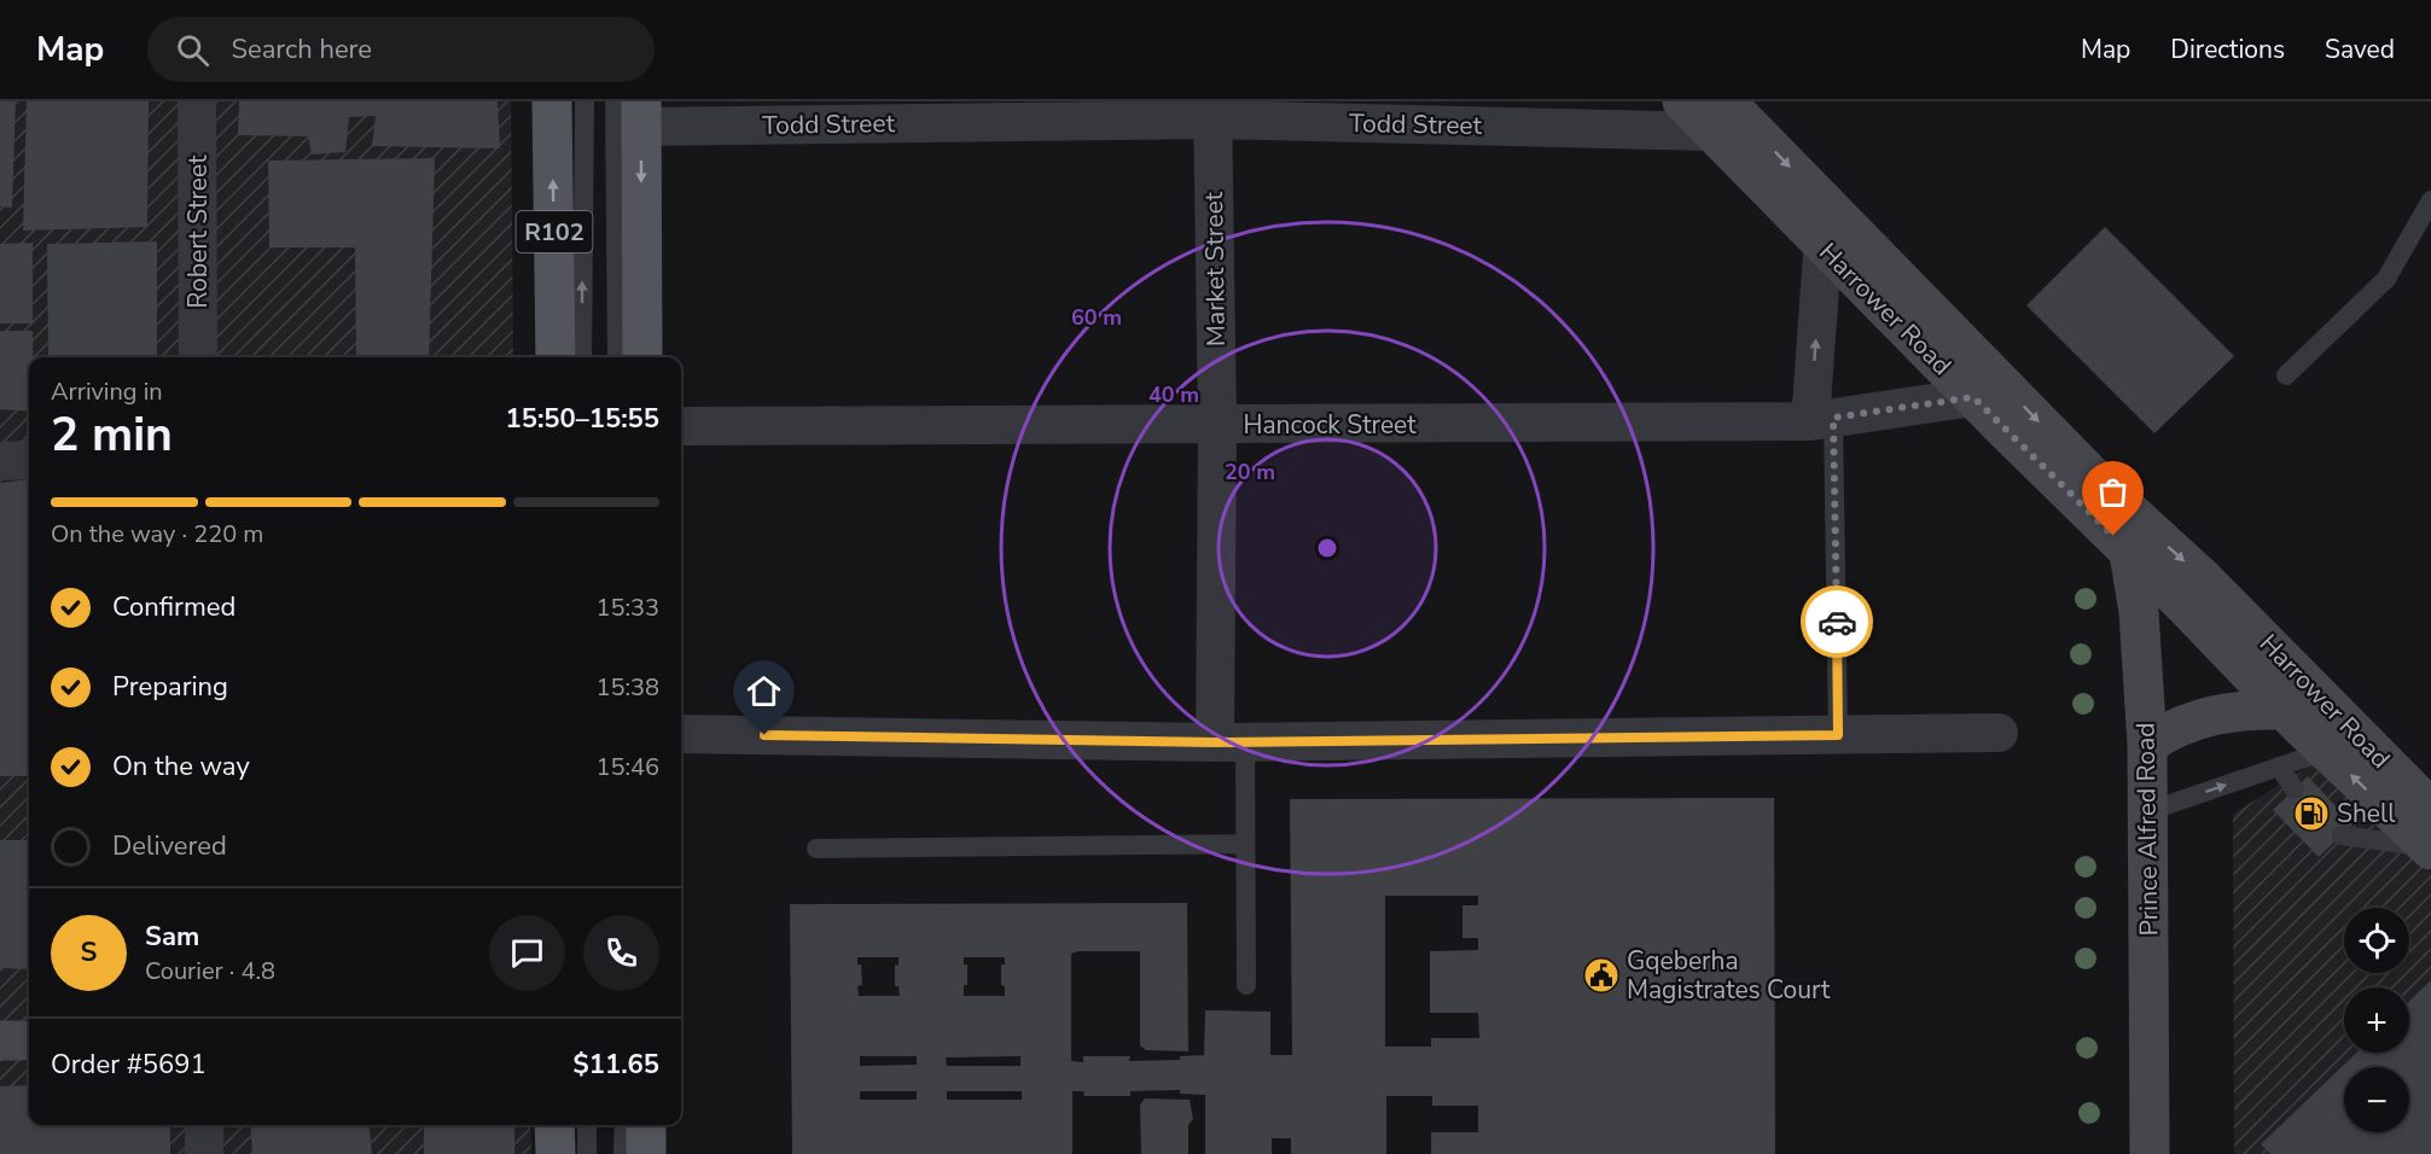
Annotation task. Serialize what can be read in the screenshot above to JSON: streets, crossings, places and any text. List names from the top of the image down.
{
  "streets": {
    "main road": ["R102", "Harrower Road", "Prince Alfred Road"],
    "street": [
      "Todd Street",
      "Robert Street",
      "Market Street",
      "Hancock Street"
    ]
  },
  "crossings": [
    ["Todd Street", "Market Street"],
    ["Todd Street", "Harrower Road"],
    ["Market Street", "Hancock Street"],
    ["Harrower Road", "Hancock Street"],
    ["Harrower Road", "Prince Alfred Road"]
  ],
  "places": {
    "fuel station": ["Shell"],
    "public building": ["Gqeberha Magistrates Court"]
  },
  "page": {
    "header": "Map",
    "search": "Search here",
    "nav": ["Map", "Directions", "Saved"],
    "heading": ["2 min", "Arriving in", "15:50–15:55"],
    "panel": [
      "Sam",
      "Courier · 4.8",
      "Order #5691",
      "$11.65"
    ],
    "bar": "On the way · 220 m",
    "list": [
      ["Confirmed", "15:33"],
      ["Preparing", "15:38"],
      ["On the way", "15:46"],
      "Delivered"
    ],
    "map_buttons": ["+", "−"],
    "round": "S"
  },
  "rings": ["60 m", "40 m", "20 m"]
}
